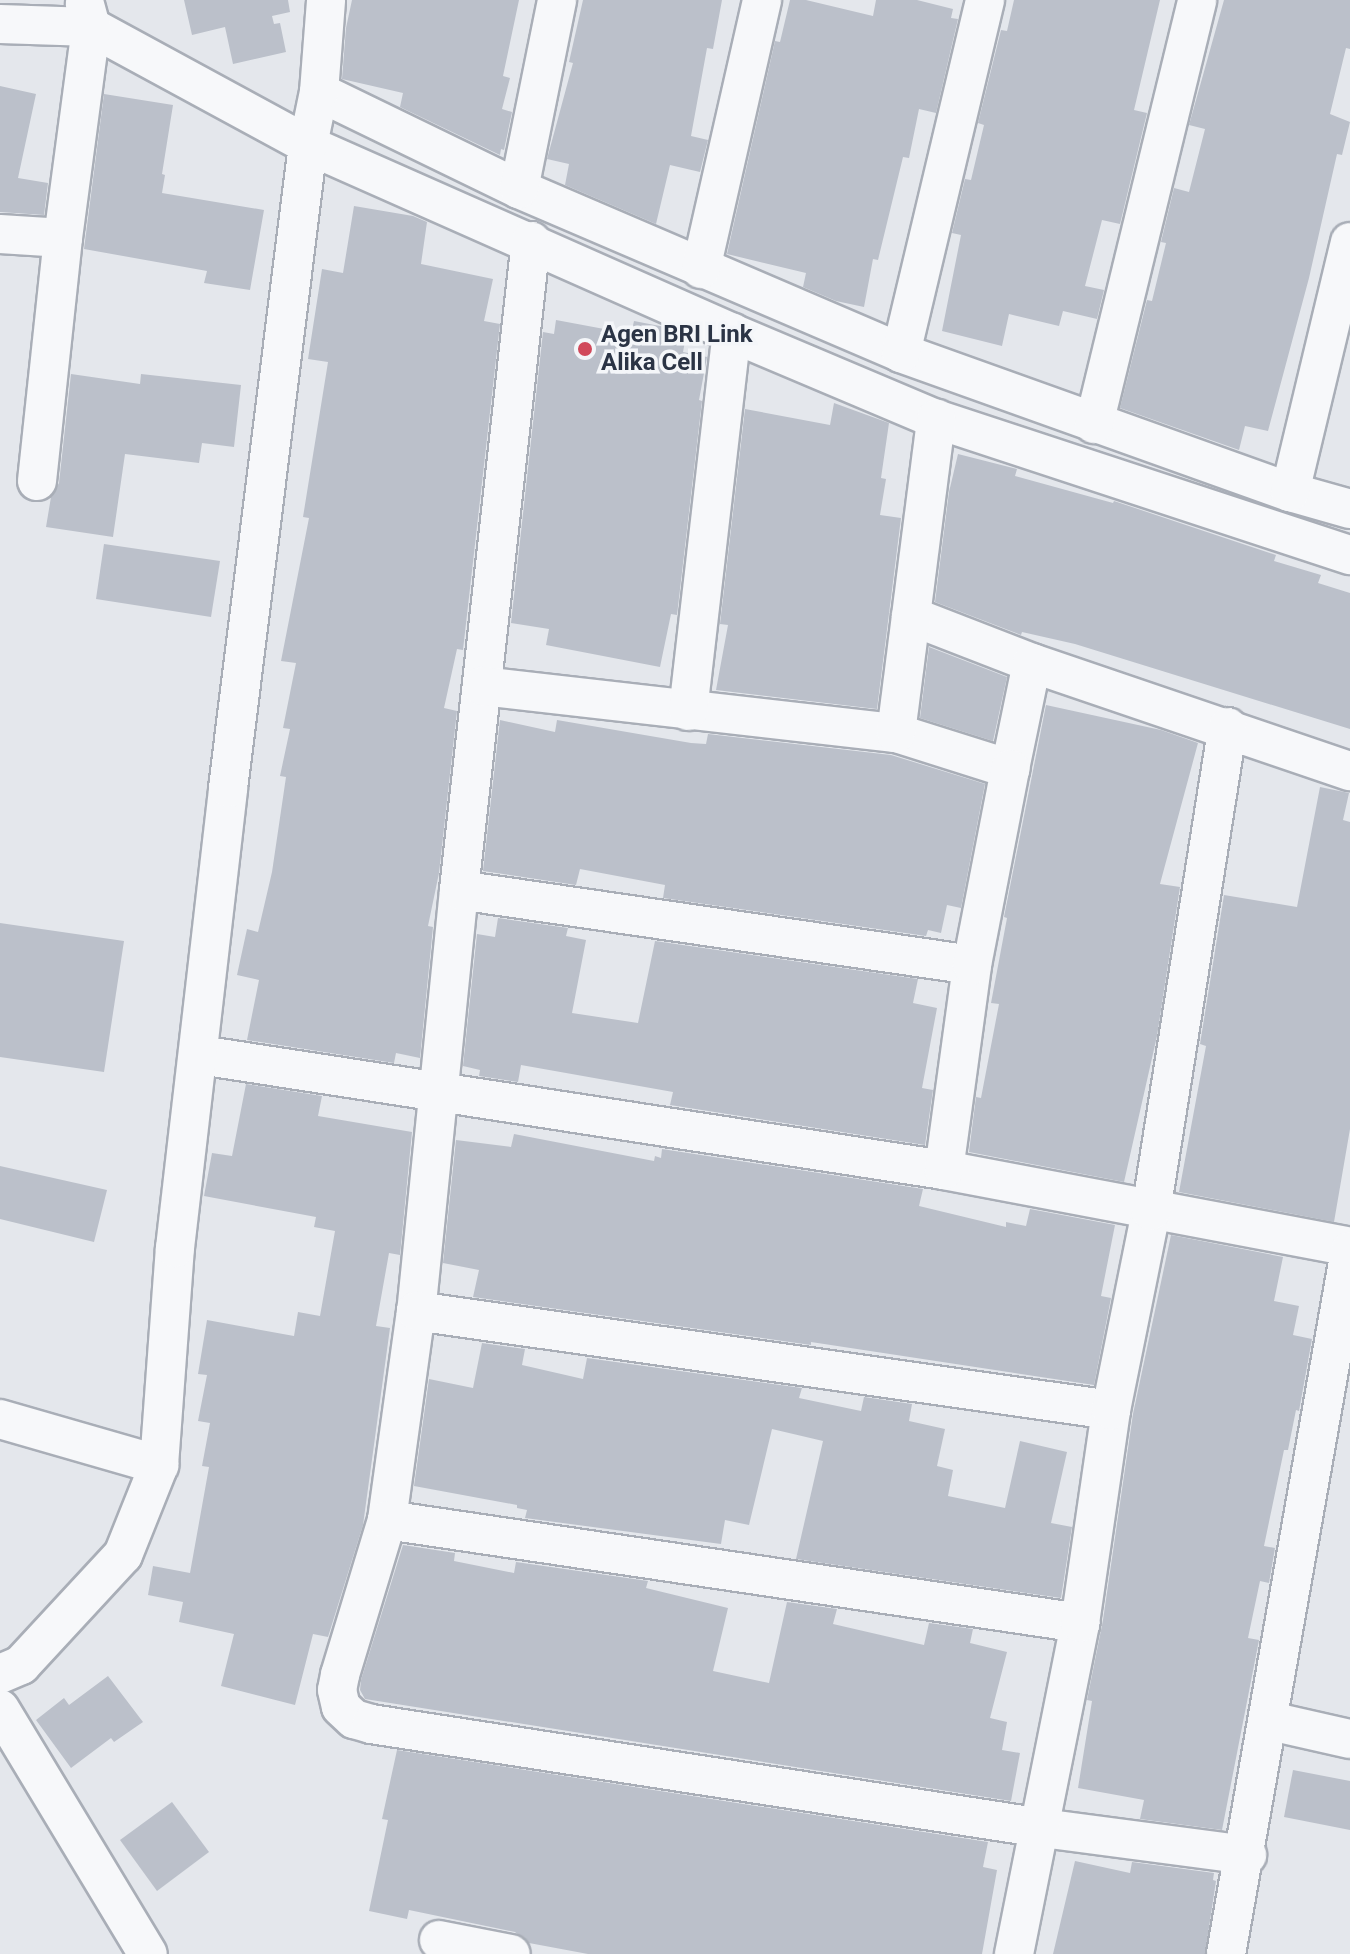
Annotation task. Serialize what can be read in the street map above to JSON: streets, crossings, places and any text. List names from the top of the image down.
{
  "places": ["Agen BRI Link Alika Cell"]
}
